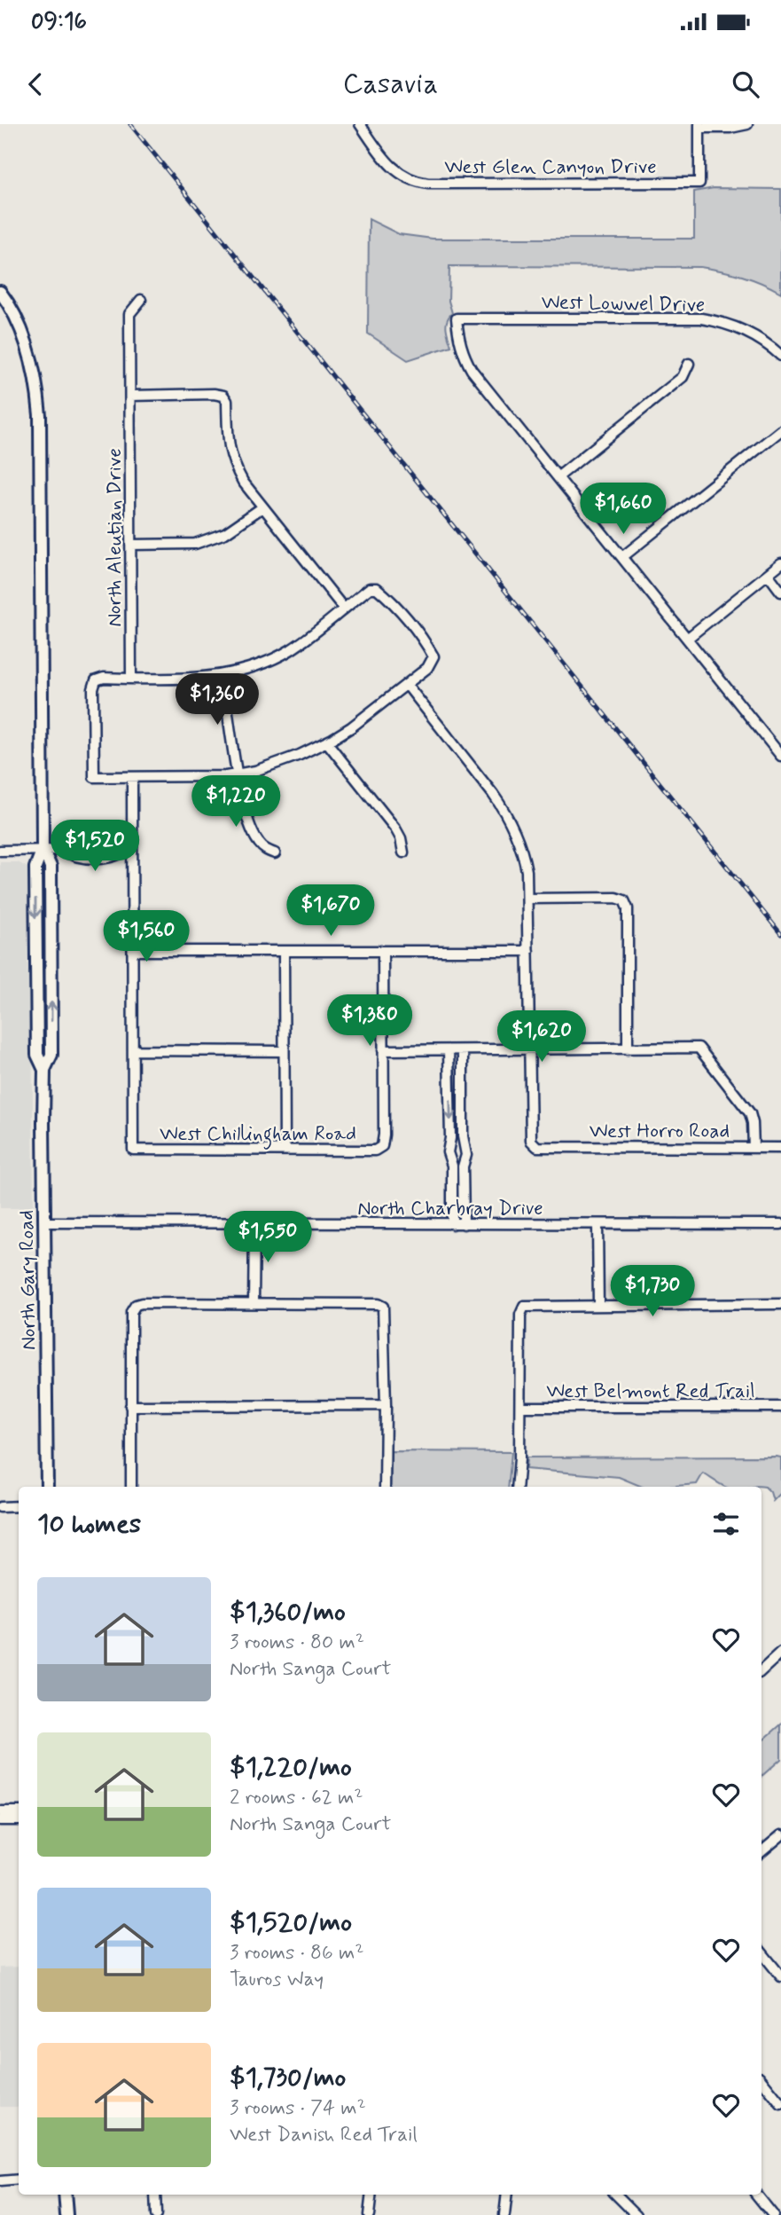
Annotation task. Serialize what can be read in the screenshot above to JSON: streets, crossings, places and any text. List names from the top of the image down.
{
  "streets": {
    "main road": ["North Gary Road"],
    "street": [
      "West Glen Canyon Drive",
      "West Lowwel Drive",
      "North Aleutian Drive",
      "West Horro Road",
      "West Chillingham Road",
      "North Charbray Drive",
      "West Belmont Red Trail"
    ]
  },
  "crossings": [
    ["North Charbray Drive", "North Gary Road"]
  ],
  "page": {
    "status": "09:16",
    "header": "Casavia",
    "price": [
      "$1,660",
      "$1,360",
      "$1,220",
      "$1,520",
      "$1,670",
      "$1,560",
      "$1,380",
      "$1,620",
      "$1,550",
      "$1,730"
    ],
    "heading": "10 homes",
    "list": [
      {
        "name": "$1,360/mo",
        "note": "3 rooms · 80 m² · North Sanga Court"
      },
      {
        "name": "$1,220/mo",
        "note": "2 rooms · 62 m² · North Sanga Court"
      },
      {
        "name": "$1,520/mo",
        "note": "3 rooms · 86 m² · Tauros Way"
      },
      {
        "name": "$1,730/mo",
        "note": "3 rooms · 74 m² · West Danish Red Trail"
      }
    ]
  }
}
